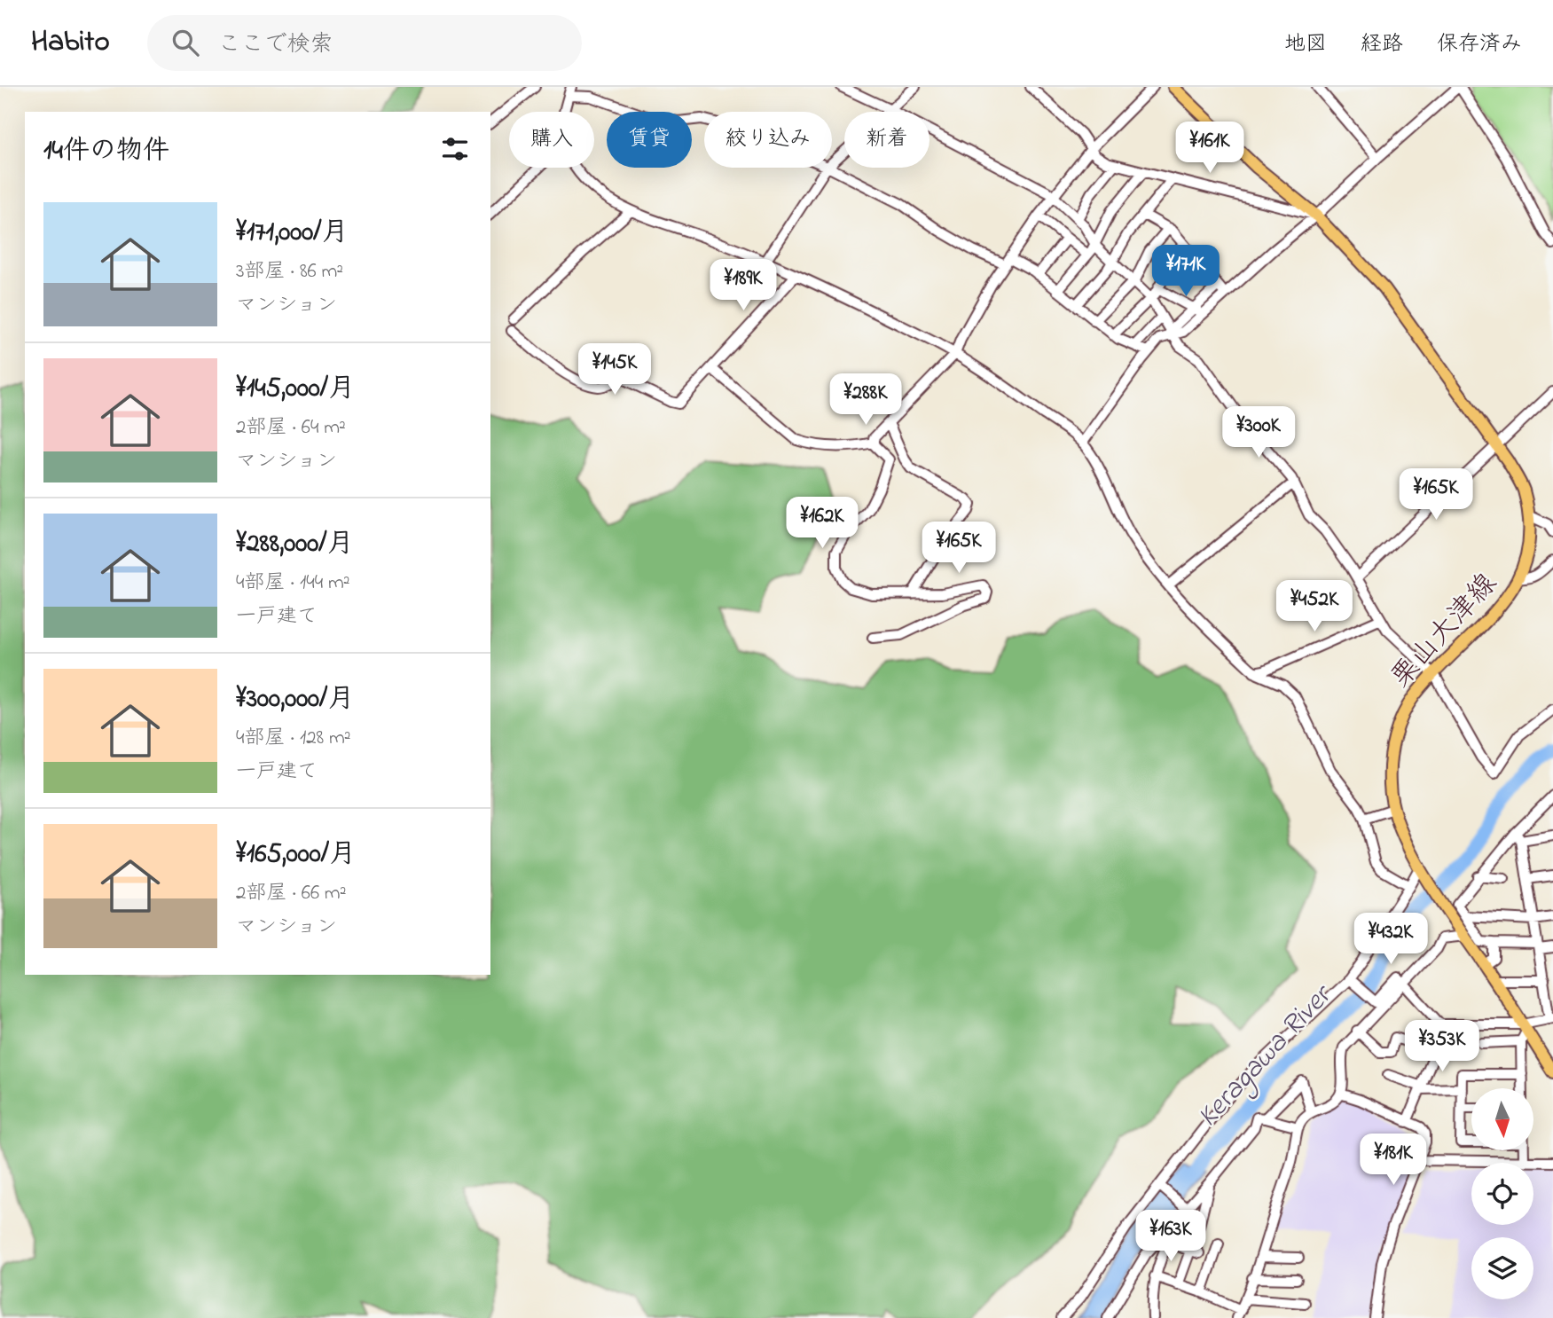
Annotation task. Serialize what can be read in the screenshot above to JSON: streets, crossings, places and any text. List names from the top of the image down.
{
  "streets": {
    "main road": ["栗山大津線"]
  },
  "water": ["Keragawa River"],
  "north": "bottom",
  "page": {
    "header": "Habito",
    "search": "ここで検索",
    "nav": ["地図", "経路", "保存済み"],
    "chip": [
      "購入",
      "賃貸",
      "絞り込み",
      "新着"
    ],
    "heading": "14件の物件",
    "price": [
      "¥161K",
      "¥171K",
      "¥189K",
      "¥145K",
      "¥288K",
      "¥300K",
      "¥165K",
      "¥162K",
      "¥165K",
      "¥452K",
      "¥432K",
      "¥353K",
      "¥181K",
      "¥163K"
    ],
    "list": [
      {
        "name": "¥171,000/月",
        "note": "3部屋 · 86 m² · マンション"
      },
      {
        "name": "¥145,000/月",
        "note": "2部屋 · 64 m² · マンション"
      },
      {
        "name": "¥288,000/月",
        "note": "4部屋 · 144 m² · 一戸建て"
      },
      {
        "name": "¥300,000/月",
        "note": "4部屋 · 128 m² · 一戸建て"
      },
      {
        "name": "¥165,000/月",
        "note": "2部屋 · 66 m² · マンション"
      }
    ]
  }
}
